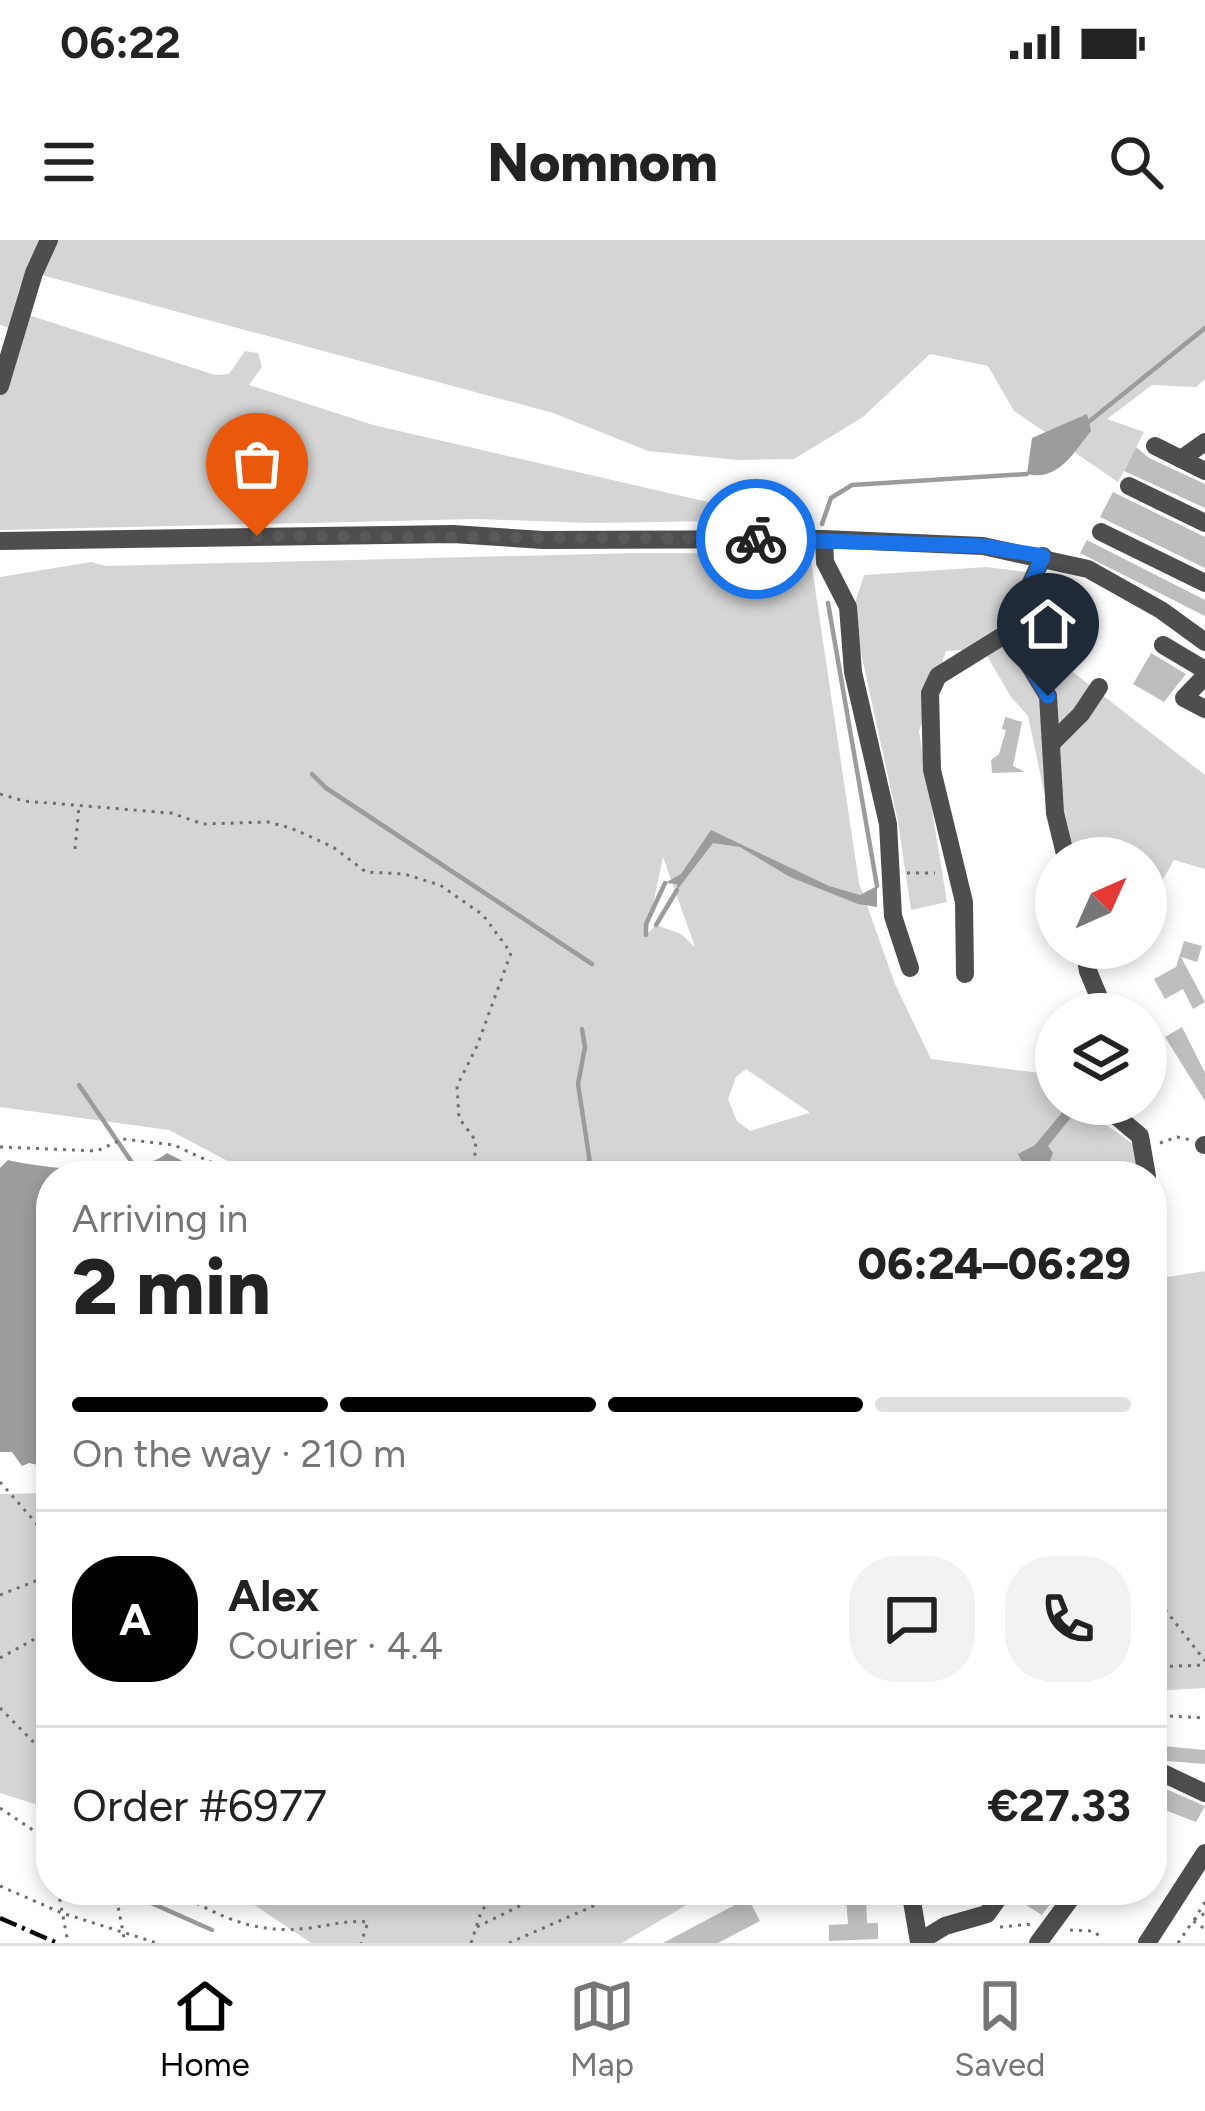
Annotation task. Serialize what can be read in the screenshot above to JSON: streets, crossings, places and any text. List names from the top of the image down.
{
  "north": "top right",
  "page": {
    "status": "06:22",
    "header": "Nomnom",
    "heading": ["2 min", "Arriving in", "06:24–06:29"],
    "panel": [
      "Alex",
      "Courier · 4.4",
      "Order #6977",
      "€27.33"
    ],
    "bar": "On the way · 210 m",
    "round": "A",
    "tabs": ["Home", "Map", "Saved"]
  }
}
